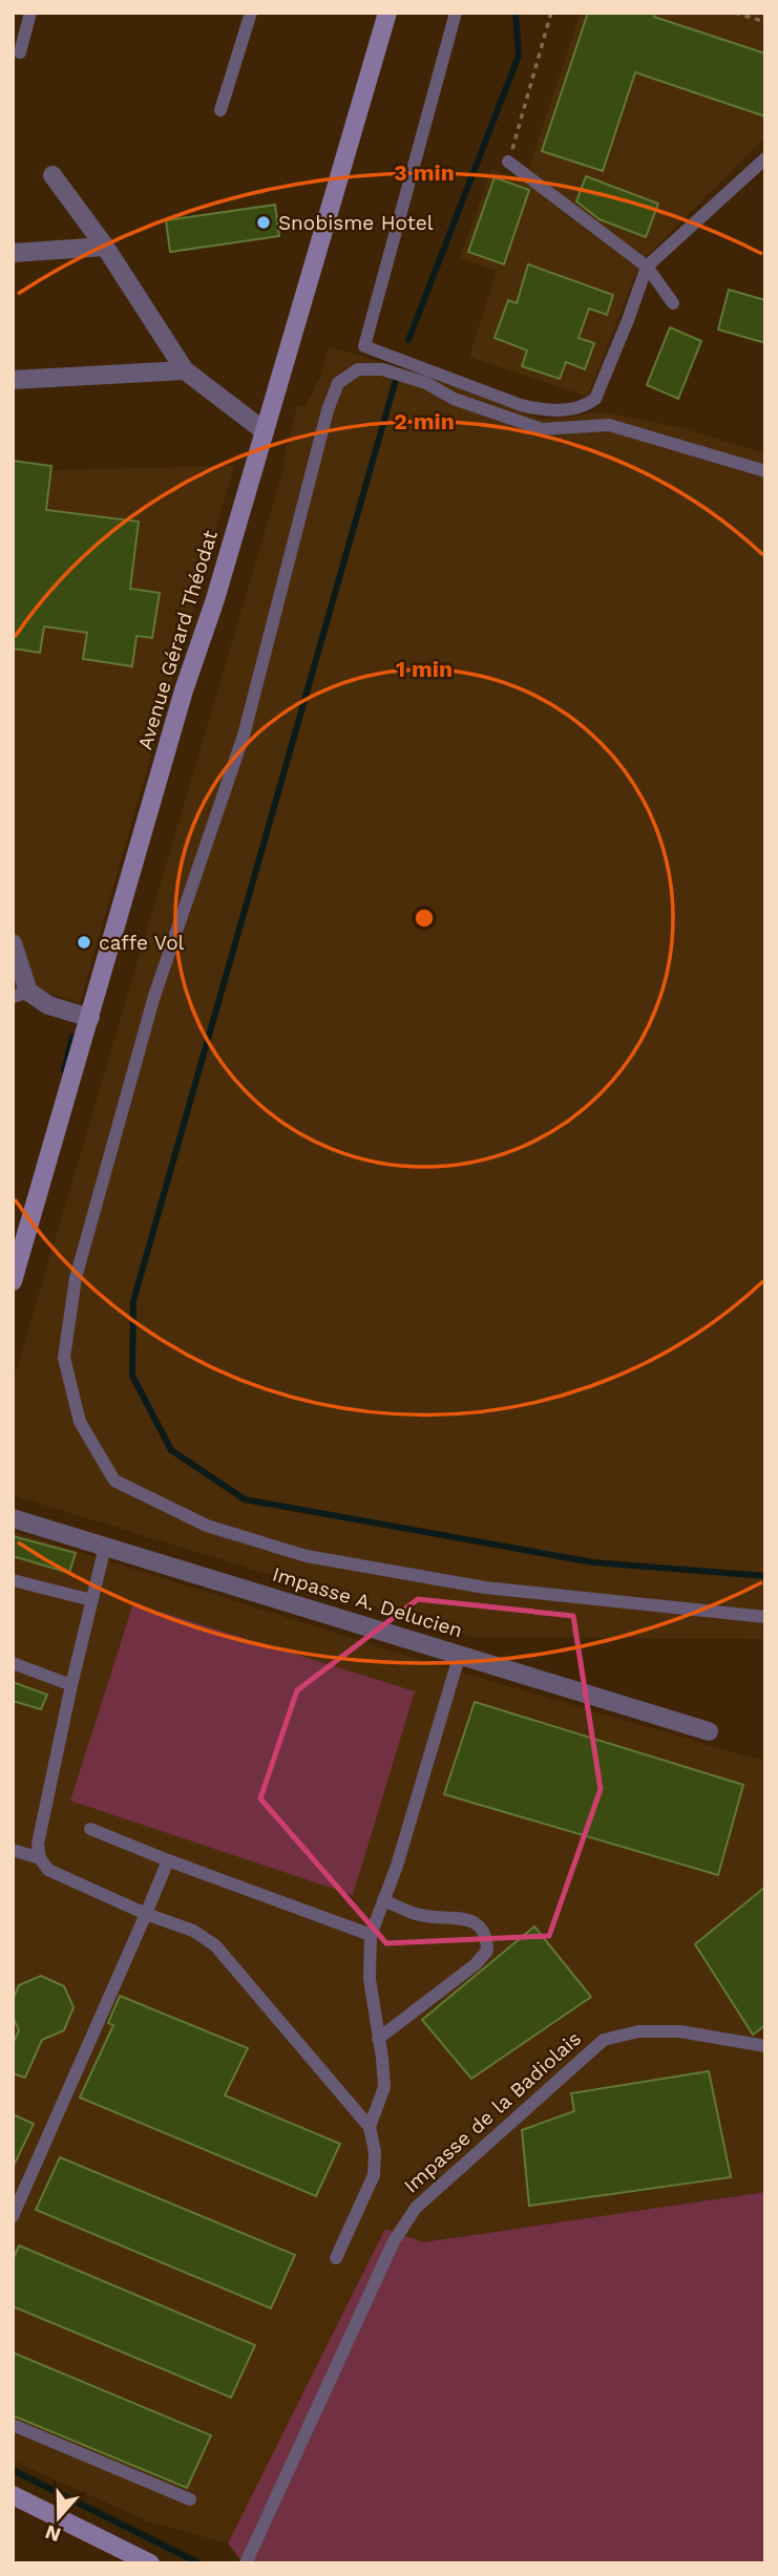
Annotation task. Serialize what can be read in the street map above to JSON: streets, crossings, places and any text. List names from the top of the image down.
{
  "streets": {
    "street": ["Avenue Gérard Théodat", "Impasse A. Delucien"],
    "lane": ["Impasse de la Badiolais"]
  },
  "places": ["Snobisme Hotel", "caffe Vol"],
  "north": "bottom",
  "rings": ["3 min", "2 min", "1 min"]
}
